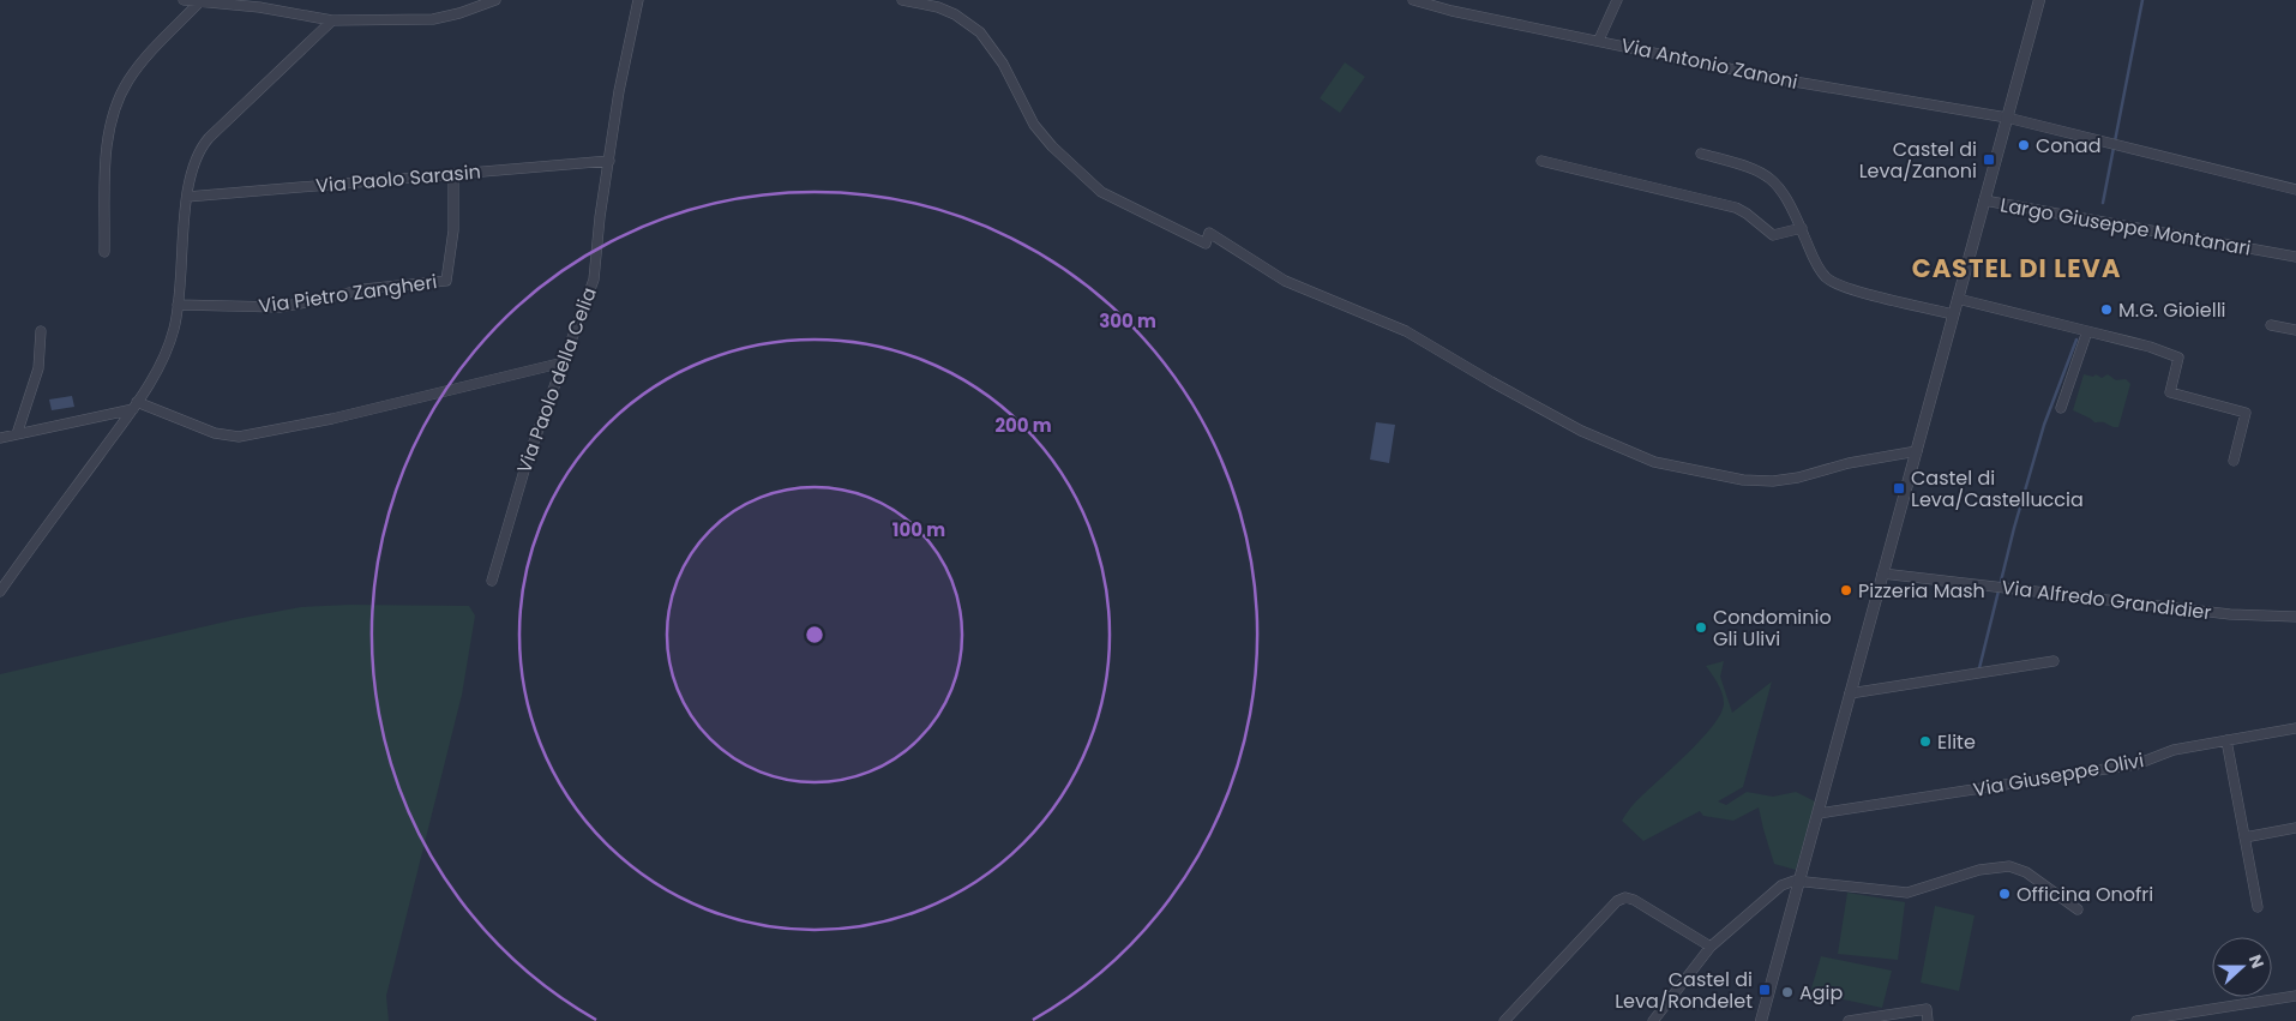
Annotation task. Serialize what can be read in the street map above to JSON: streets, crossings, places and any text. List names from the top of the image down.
{
  "streets": {
    "street": [
      "Via Antonio Zanoni",
      "Via Paolo Sarasin",
      "Largo Giuseppe Montanari",
      "Via Pietro Zangheri",
      "Via Paolo della Celia",
      "Via Alfredo Grandidier",
      "Via Giuseppe Olivi"
    ]
  },
  "crossings": [
    ["Via Paolo Sarasin", "Via Pietro Zangheri"],
    ["Via Paolo Sarasin", "Via Paolo della Celia"]
  ],
  "districts": ["CASTEL DI LEVA"],
  "places": {
    "other": [
      "Conad",
      "M.G. Gioielli",
      "Pizzeria Mash",
      "Condominio Gli Ulivi",
      "Elite",
      "Officina Onofri",
      "Agip"
    ],
    "transit": ["Castel di Leva/Zanoni", "Castel di Leva/Castelluccia", "Castel di Leva/Rondelet"]
  },
  "north": "right",
  "rings": ["300 m", "200 m", "100 m"]
}
